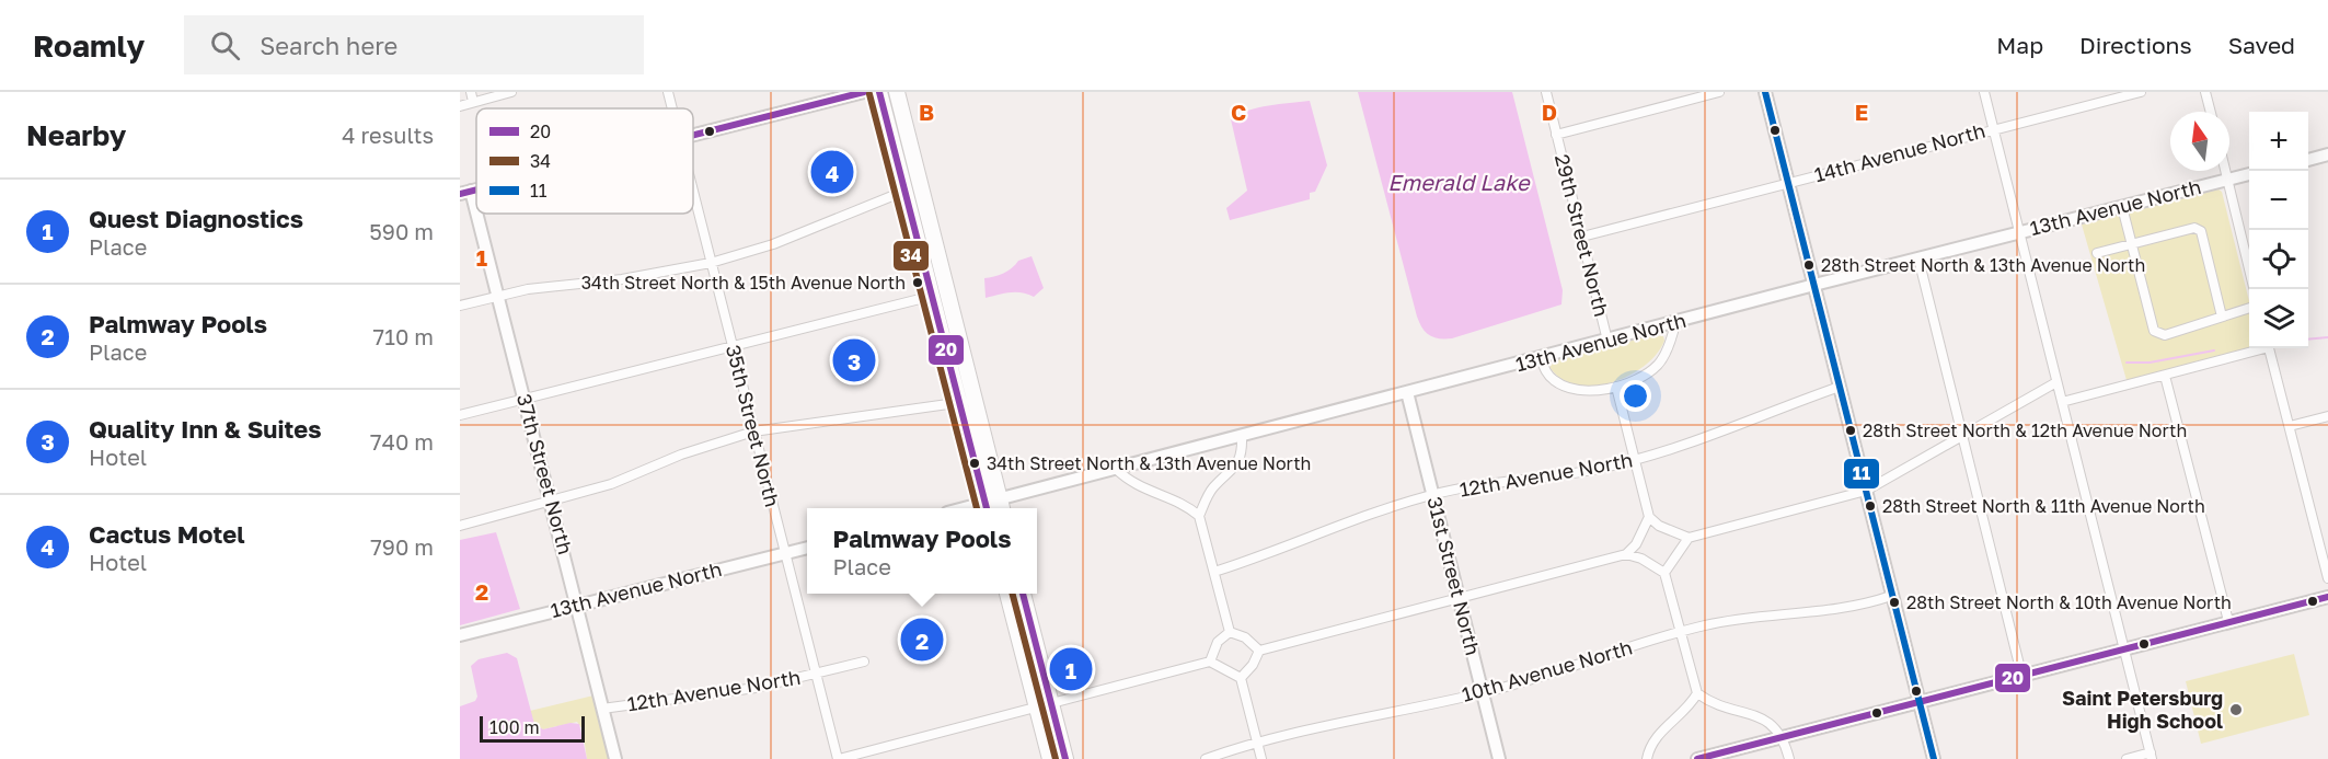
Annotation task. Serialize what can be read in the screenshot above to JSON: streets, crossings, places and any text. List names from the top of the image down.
{
  "streets": {
    "street": [
      "14th Avenue North",
      "13th Avenue North",
      "29th Street North",
      "35th Street North",
      "37th Street North",
      "12th Avenue North",
      "31st Street North",
      "10th Avenue North"
    ]
  },
  "crossings": [
    ["14th Avenue North", "29th Street North"],
    ["13th Avenue North", "29th Street North"],
    ["13th Avenue North", "35th Street North"],
    ["13th Avenue North", "37th Street North"],
    ["13th Avenue North", "31st Street North"],
    ["35th Street North", "12th Avenue North"],
    ["37th Street North", "12th Avenue North"],
    ["12th Avenue North", "31st Street North"],
    ["31st Street North", "10th Avenue North"]
  ],
  "water": ["Emerald Lake"],
  "places": [
    "28th Street North & 13th Avenue North",
    "34th Street North & 15th Avenue North",
    "28th Street North & 12th Avenue North",
    "34th Street North & 13th Avenue North",
    "28th Street North & 11th Avenue North",
    "28th Street North & 10th Avenue North",
    "Saint Petersburg High School"
  ],
  "lines": ["transit line 20", "transit line 11", "transit line 34"],
  "legend": ["20", "34", "11"],
  "scale_bar": "100 m",
  "north": "top",
  "page": {
    "header": "Roamly",
    "search": "Search here",
    "nav": ["Map", "Directions", "Saved"],
    "heading": ["Nearby", "4 results"],
    "map_buttons": ["+", "−"],
    "pins": [
      "4",
      "3",
      "2",
      "1"
    ],
    "list": [
      {
        "mark": "1",
        "name": "Quest Diagnostics",
        "note": "Place",
        "value": "590 m"
      },
      {
        "mark": "2",
        "name": "Palmway Pools",
        "note": "Place",
        "value": "710 m"
      },
      {
        "mark": "3",
        "name": "Quality Inn & Suites",
        "note": "Hotel",
        "value": "740 m"
      },
      {
        "mark": "4",
        "name": "Cactus Motel",
        "note": "Hotel",
        "value": "790 m"
      }
    ],
    "popup": ["Palmway Pools", "Place"],
    "scale": "100 m"
  },
  "grid": {
    "columns": [
      "B",
      "C",
      "D",
      "E"
    ],
    "rows": ["1", "2"]
  }
}
